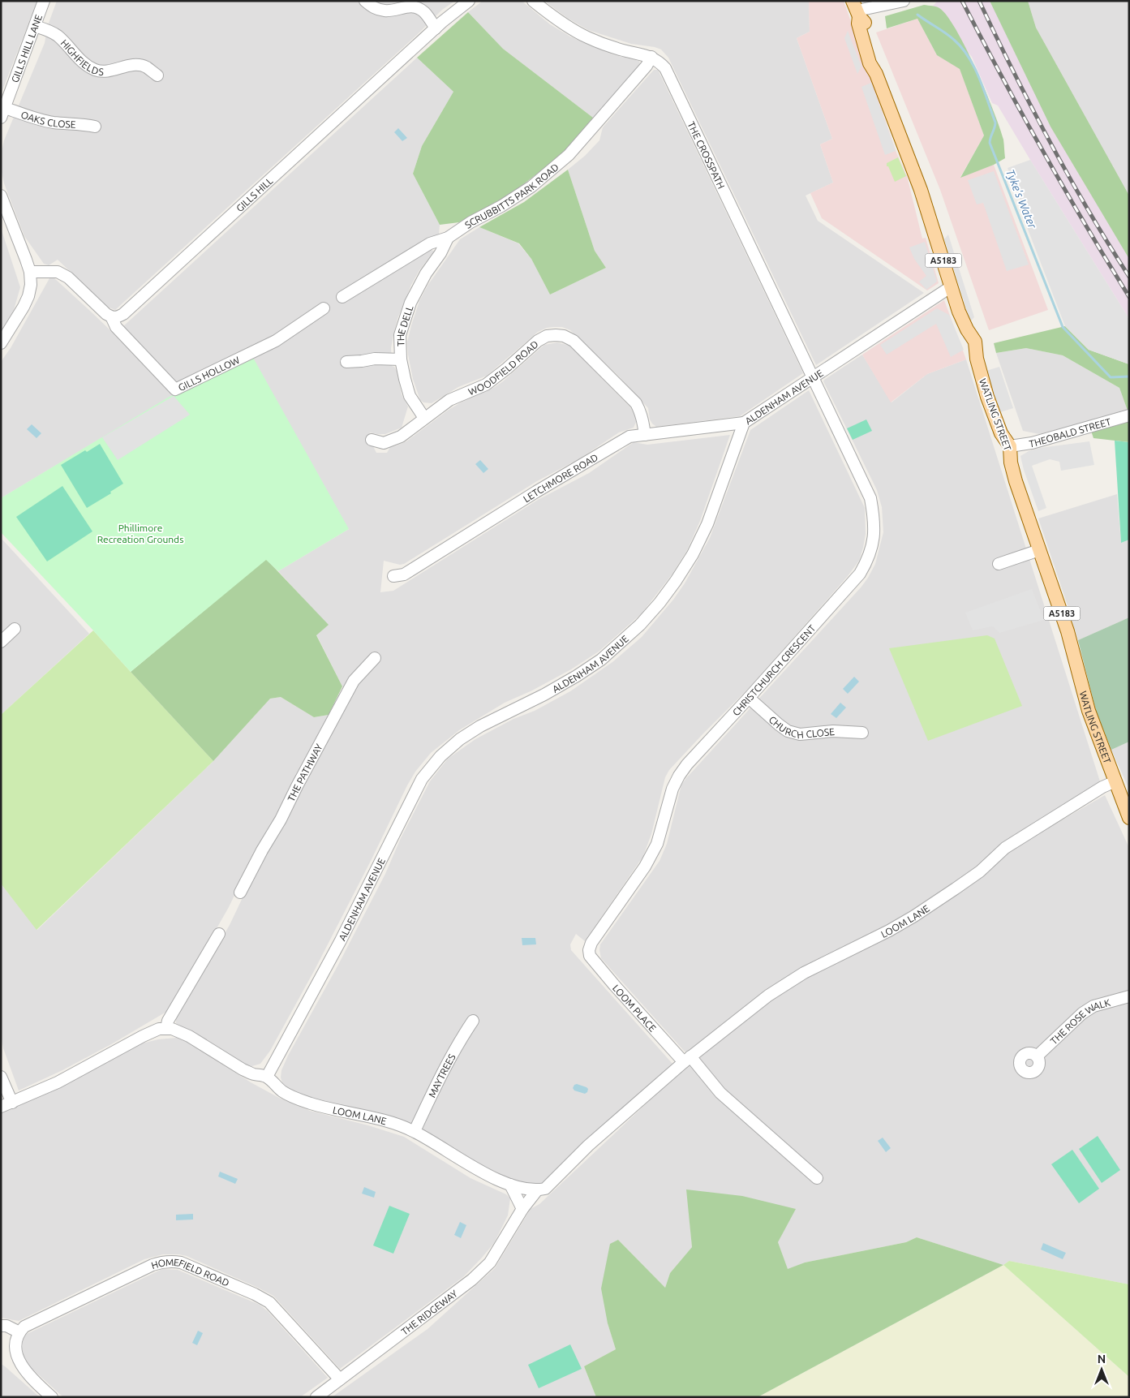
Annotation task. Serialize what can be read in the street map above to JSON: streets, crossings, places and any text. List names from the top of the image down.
{
  "streets": {
    "main road": ["A5183", "WATLING STREET"],
    "street": [
      "GILLS HILL LANE",
      "HIGHFIELDS",
      "OAKS CLOSE",
      "THE CROSSPATH",
      "GILLS HILL",
      "SCRUBBITTS PARK ROAD",
      "THE DELL",
      "WOODFIELD ROAD",
      "GILLS HOLLOW",
      "ALDENHAM AVENUE",
      "THEOBALD STREET",
      "LETCHMORE ROAD",
      "CHRISTCHURCH CRESCENT",
      "CHURCH CLOSE",
      "THE PATHWAY",
      "LOOM LANE",
      "LOOM PLACE",
      "THE ROSE WALK",
      "MAYTREES",
      "HOMEFIELD ROAD",
      "THE RIDGEWAY"
    ]
  },
  "crossings": [
    ["GILLS HILL LANE", "HIGHFIELDS"],
    ["GILLS HILL LANE", "OAKS CLOSE"],
    ["THE CROSSPATH", "SCRUBBITTS PARK ROAD"],
    ["THE CROSSPATH", "ALDENHAM AVENUE"],
    ["THE CROSSPATH", "CHRISTCHURCH CRESCENT"],
    ["GILLS HILL", "GILLS HOLLOW"],
    ["SCRUBBITTS PARK ROAD", "THE DELL"],
    ["A5183", "WATLING STREET"],
    ["A5183", "LOOM LANE"],
    ["THE DELL", "WOODFIELD ROAD"],
    ["WOODFIELD ROAD", "LETCHMORE ROAD"],
    ["ALDENHAM AVENUE", "WATLING STREET"],
    ["ALDENHAM AVENUE", "LETCHMORE ROAD"],
    ["ALDENHAM AVENUE", "CHRISTCHURCH CRESCENT"],
    ["ALDENHAM AVENUE", "LOOM LANE"],
    ["WATLING STREET", "THEOBALD STREET"],
    ["WATLING STREET", "LOOM LANE"],
    ["CHRISTCHURCH CRESCENT", "CHURCH CLOSE"],
    ["CHRISTCHURCH CRESCENT", "LOOM PLACE"],
    ["LOOM LANE", "LOOM PLACE"],
    ["LOOM LANE", "MAYTREES"],
    ["LOOM LANE", "THE RIDGEWAY"],
    ["HOMEFIELD ROAD", "THE RIDGEWAY"]
  ],
  "water": ["Tyke's Water"],
  "parks": ["Phillimore Recreation Grounds"],
  "north": "top"
}
